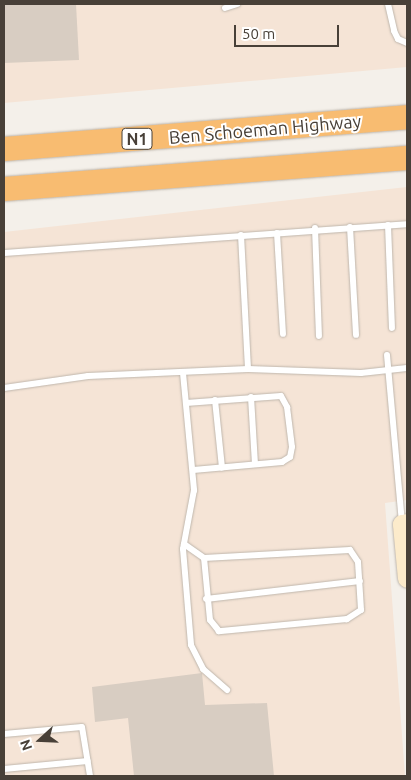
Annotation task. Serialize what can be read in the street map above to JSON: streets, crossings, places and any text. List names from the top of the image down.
{
  "streets": {
    "highway": ["Ben Schoeman Highway", "N1"]
  },
  "scale_bar": "50 m",
  "north": "left"
}
